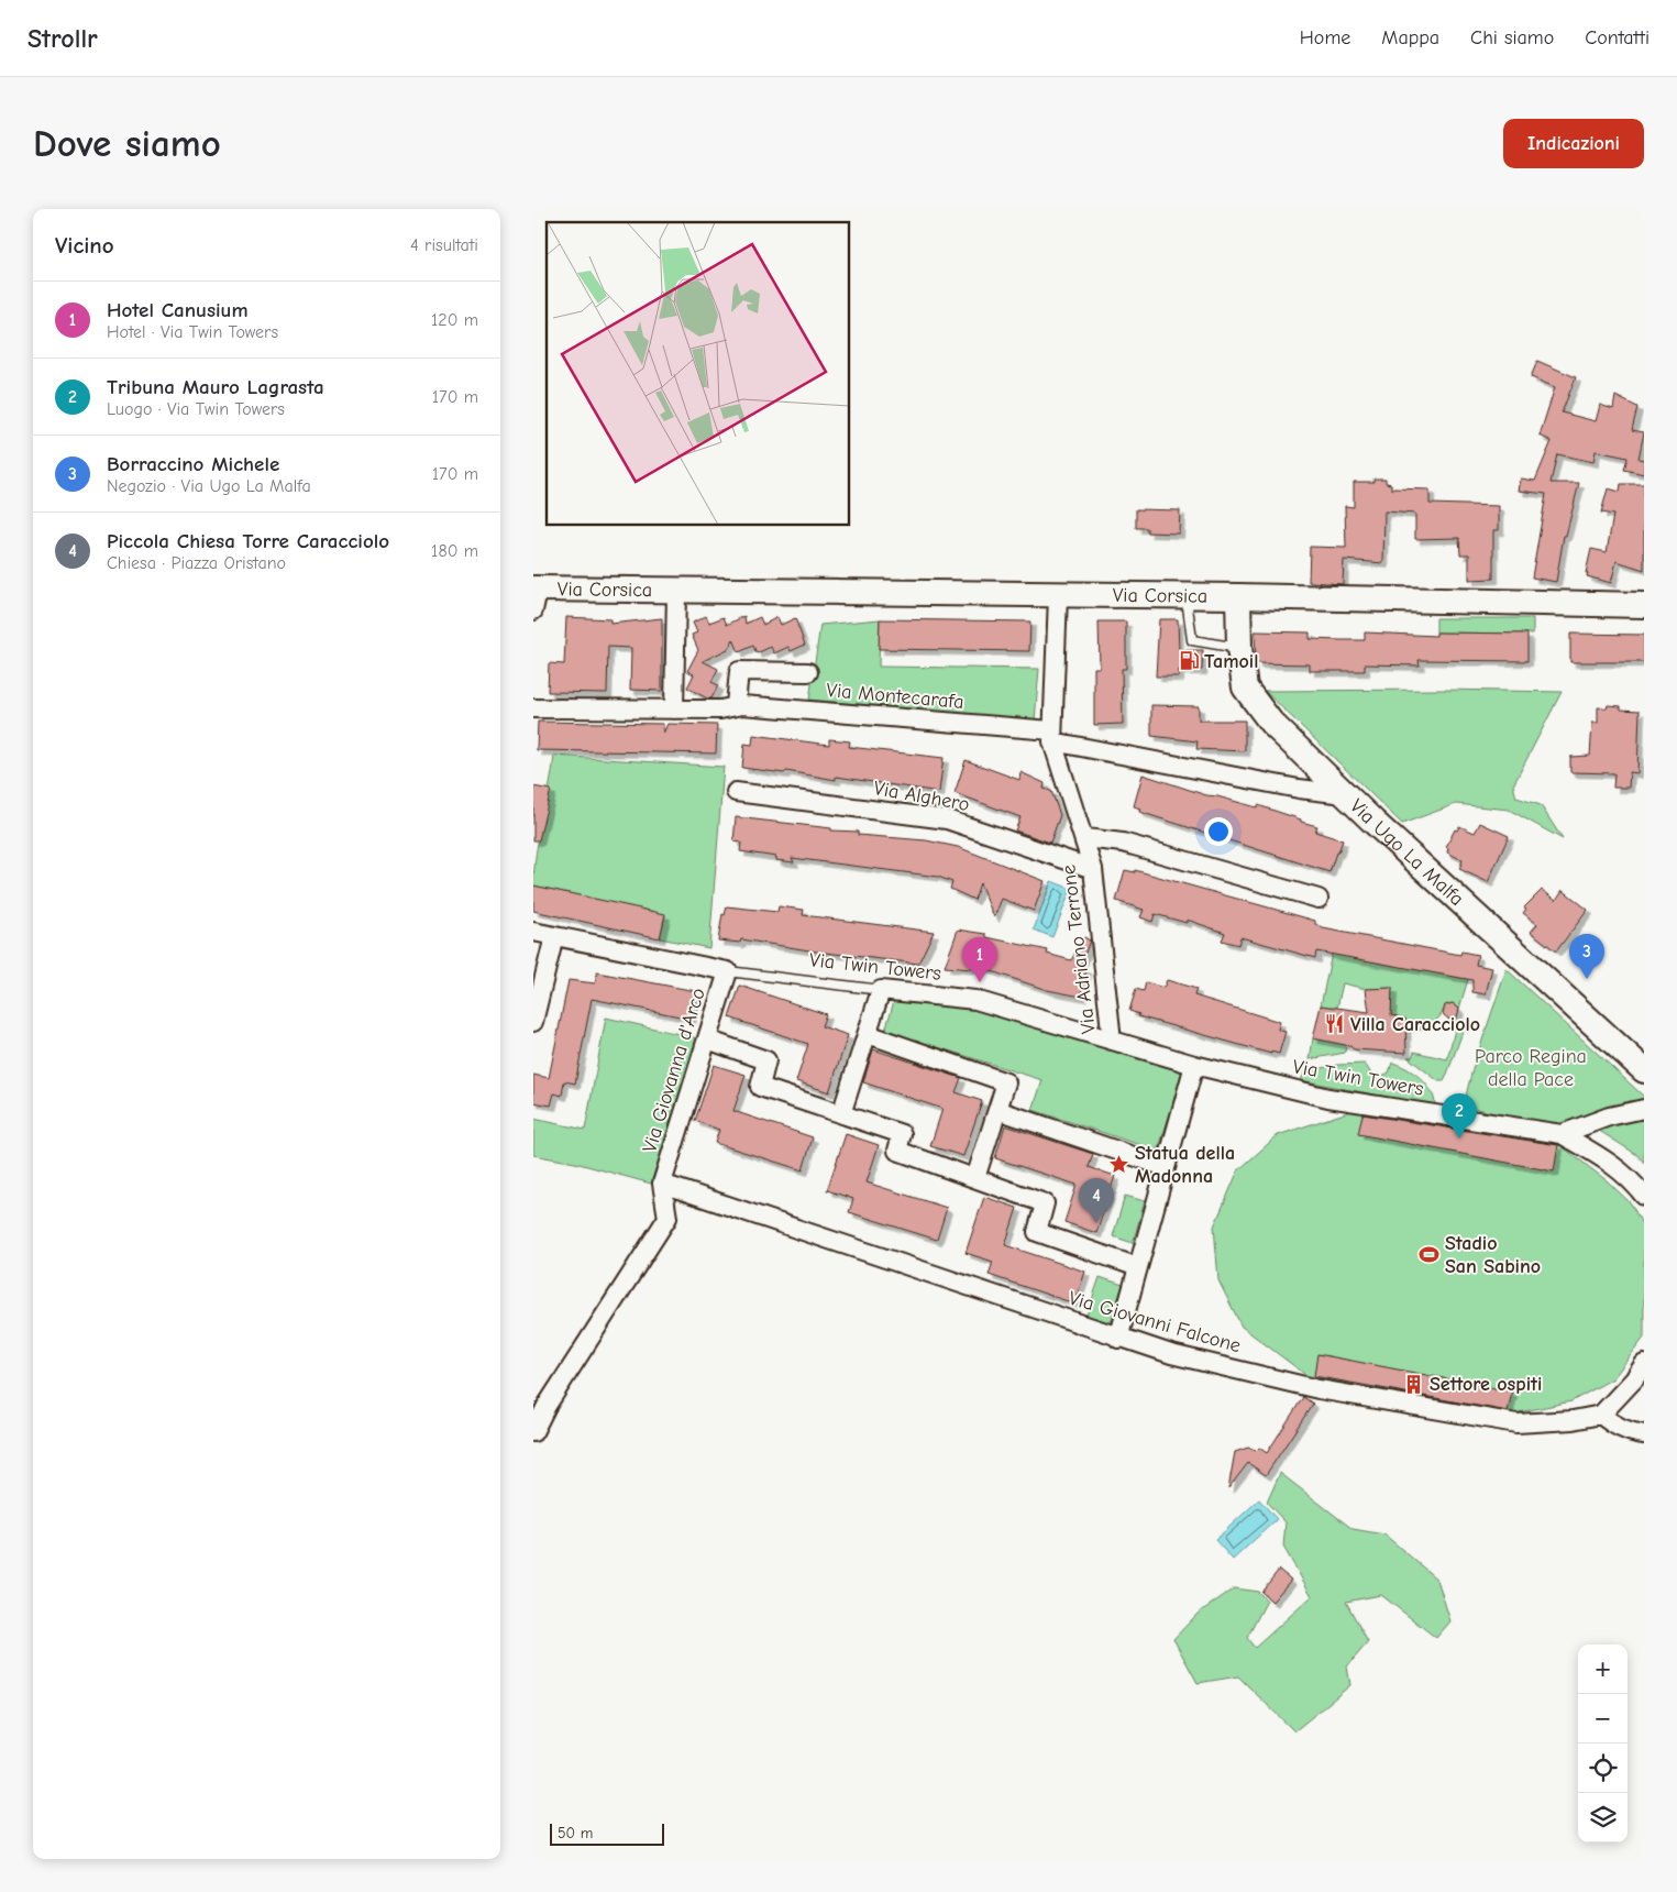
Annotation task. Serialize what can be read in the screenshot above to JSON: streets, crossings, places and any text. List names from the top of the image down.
{
  "streets": {
    "street": [
      "Via Corsica",
      "Via Montecarafa",
      "Via Alghero",
      "Via Ugo La Malfa",
      "Via Adriano Terrone",
      "Via Twin Towers",
      "Via Giovanna d'Arco",
      "Via Giovanni Falcone"
    ]
  },
  "crossings": [
    ["Via Corsica", "Via Montecarafa"],
    ["Via Corsica", "Via Ugo La Malfa"],
    ["Via Corsica", "Via Adriano Terrone"],
    ["Via Montecarafa", "Via Ugo La Malfa"],
    ["Via Montecarafa", "Via Adriano Terrone"],
    ["Via Alghero", "Via Adriano Terrone"],
    ["Via Adriano Terrone", "Via Twin Towers"],
    ["Via Twin Towers", "Via Giovanna d'Arco"],
    ["Via Giovanna d'Arco", "Via Giovanni Falcone"]
  ],
  "parks": ["Parco Regina della Pace"],
  "places": {
    "fuel station": ["Tamoil"],
    "restaurant": ["Villa Caracciolo"],
    "place": ["Statua della Madonna"],
    "sports": ["Stadio San Sabino"],
    "building": ["Settore ospiti"]
  },
  "scale_bar": "50 m",
  "page": {
    "header": "Strollr",
    "nav": [
      "Home",
      "Mappa",
      "Chi siamo",
      "Contatti"
    ],
    "buttons": "Indicazioni",
    "title": "Dove siamo",
    "heading": ["Vicino", "4 risultati"],
    "list": [
      {
        "mark": "1",
        "name": "Hotel Canusium",
        "note": "Hotel · Via Twin Towers",
        "value": "120 m"
      },
      {
        "mark": "2",
        "name": "Tribuna Mauro Lagrasta",
        "note": "Luogo · Via Twin Towers",
        "value": "170 m"
      },
      {
        "mark": "3",
        "name": "Borraccino Michele",
        "note": "Negozio · Via Ugo La Malfa",
        "value": "170 m"
      },
      {
        "mark": "4",
        "name": "Piccola Chiesa Torre Caracciolo",
        "note": "Chiesa · Piazza Oristano",
        "value": "180 m"
      }
    ],
    "pins": [
      "3",
      "1",
      "2",
      "4"
    ],
    "map_buttons": ["+", "−"],
    "scale": "50 m"
  }
}
